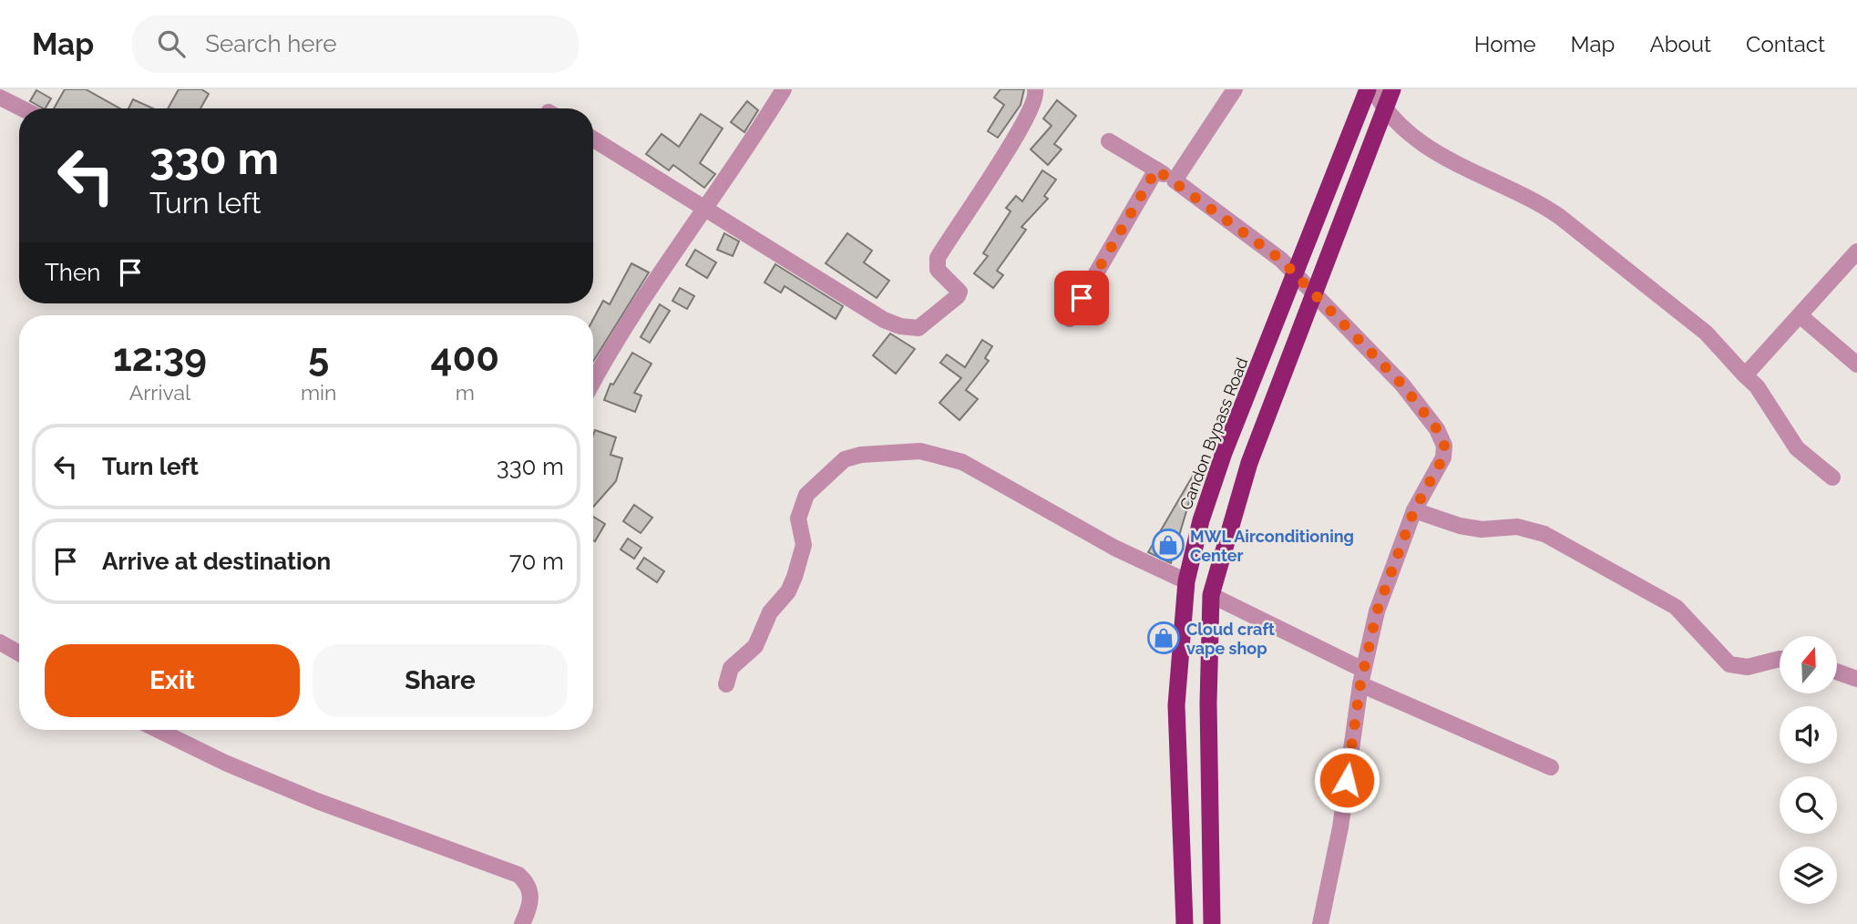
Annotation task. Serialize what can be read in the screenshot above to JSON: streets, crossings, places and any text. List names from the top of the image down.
{
  "streets": {
    "highway": ["Candon Bypass Road"]
  },
  "places": {
    "shop": ["MWL Airconditioning Center", "Cloud craft vape shop"]
  },
  "north": "top",
  "page": {
    "header": "Map",
    "search": "Search here",
    "nav": [
      "Home",
      "Map",
      "About",
      "Contact"
    ],
    "turn": ["330 m", "Turn left"],
    "then": "Then",
    "eta": [
      "12:39",
      "Arrival",
      "5",
      "min",
      "400",
      "m"
    ],
    "list": [
      {
        "name": "Turn left",
        "value": "330 m"
      },
      {
        "name": "Arrive at destination",
        "value": "70 m"
      }
    ],
    "buttons": ["Exit", "Share"]
  }
}
